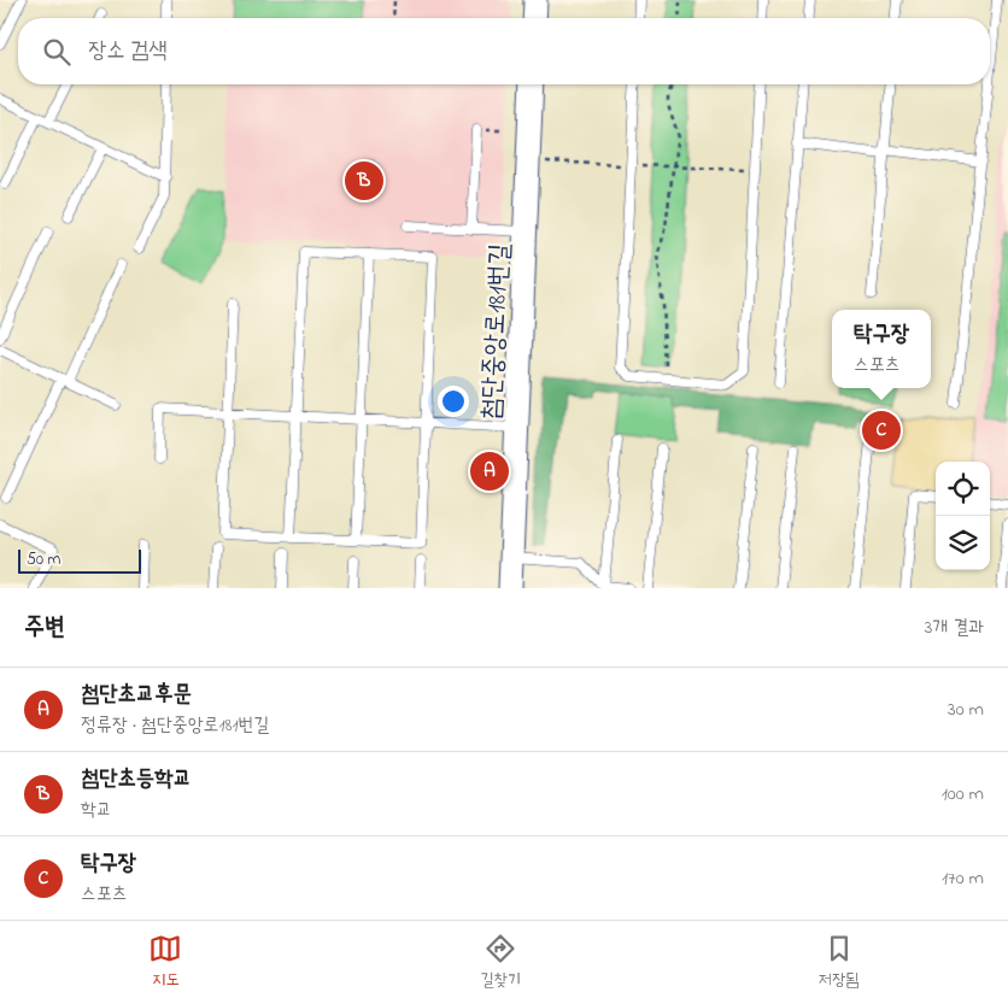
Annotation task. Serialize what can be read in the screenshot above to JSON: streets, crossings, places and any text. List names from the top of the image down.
{
  "streets": {
    "street": ["첨단중앙로181번길"]
  },
  "scale_bar": "50 m",
  "page": {
    "search": "장소 검색",
    "pins": ["B", "C", "A"],
    "popup": ["탁구장", "스포츠"],
    "scale": "50 m",
    "heading": ["주변", "3개 결과"],
    "list": [
      {
        "mark": "A",
        "name": "첨단초교후문",
        "note": "정류장 · 첨단중앙로181번길",
        "value": "30 m"
      },
      {
        "mark": "B",
        "name": "첨단초등학교",
        "note": "학교",
        "value": "100 m"
      },
      {
        "mark": "C",
        "name": "탁구장",
        "note": "스포츠",
        "value": "170 m"
      }
    ],
    "nav": ["지도", "길찾기", "저장됨"]
  }
}
